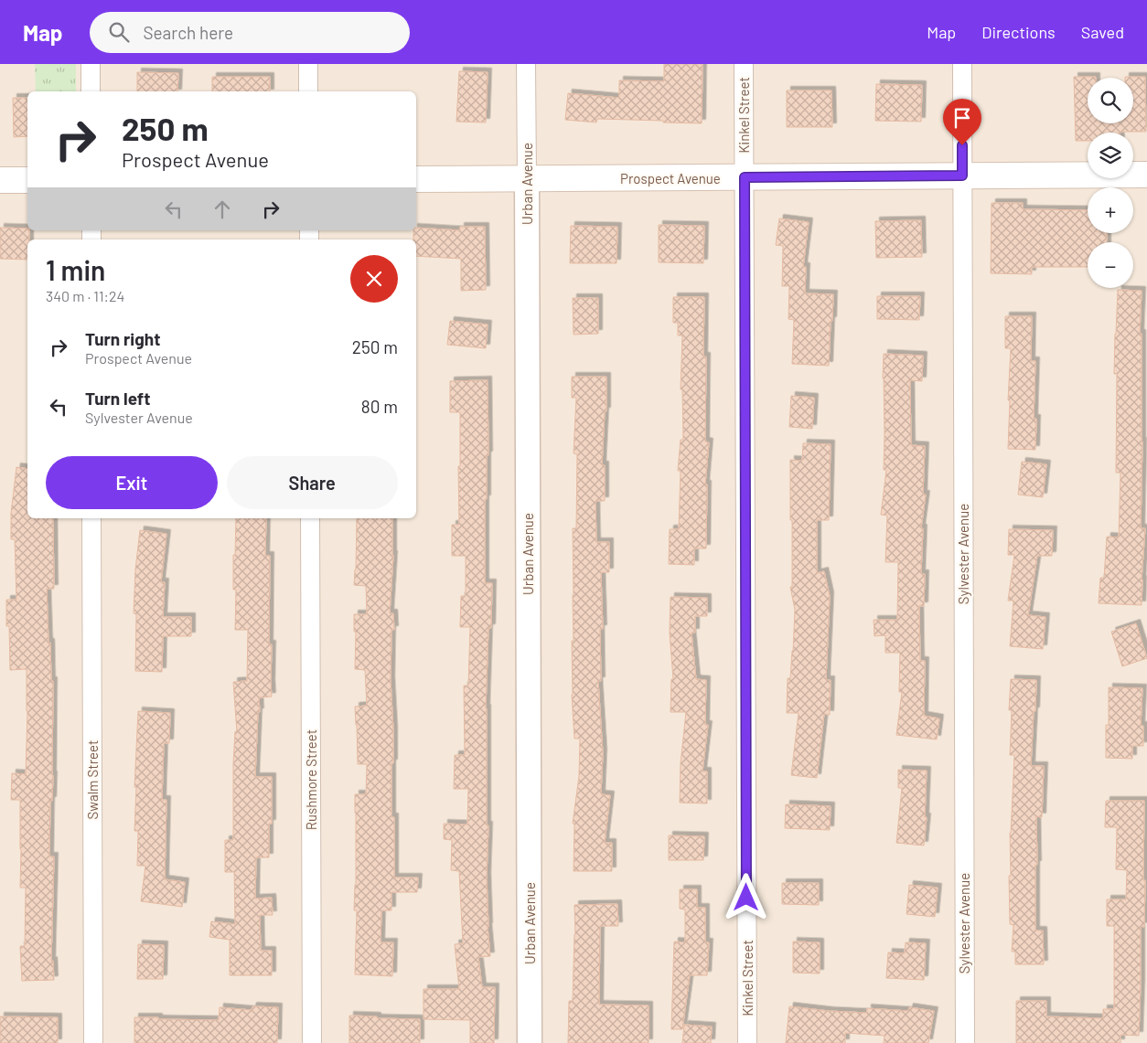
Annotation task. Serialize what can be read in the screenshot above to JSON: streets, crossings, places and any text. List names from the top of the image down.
{
  "streets": {
    "main road": ["Prospect Avenue"],
    "street": [
      "Kinkel Street",
      "Urban Avenue",
      "Sylvester Avenue",
      "Swalm Street",
      "Rushmore Street"
    ]
  },
  "crossings": [
    ["Kinkel Street", "Prospect Avenue"],
    ["Prospect Avenue", "Urban Avenue"],
    ["Prospect Avenue", "Sylvester Avenue"]
  ],
  "page": {
    "header": "Map",
    "search": "Search here",
    "nav": ["Map", "Directions", "Saved"],
    "map_buttons": ["+", "−"],
    "turn": ["250 m", "Prospect Avenue"],
    "heading": ["1 min", "340 m · 11:24"],
    "list": [
      {
        "name": "Turn right",
        "note": "Prospect Avenue",
        "value": "250 m"
      },
      {
        "name": "Turn left",
        "note": "Sylvester Avenue",
        "value": "80 m"
      }
    ],
    "buttons": ["Exit", "Share"]
  }
}
